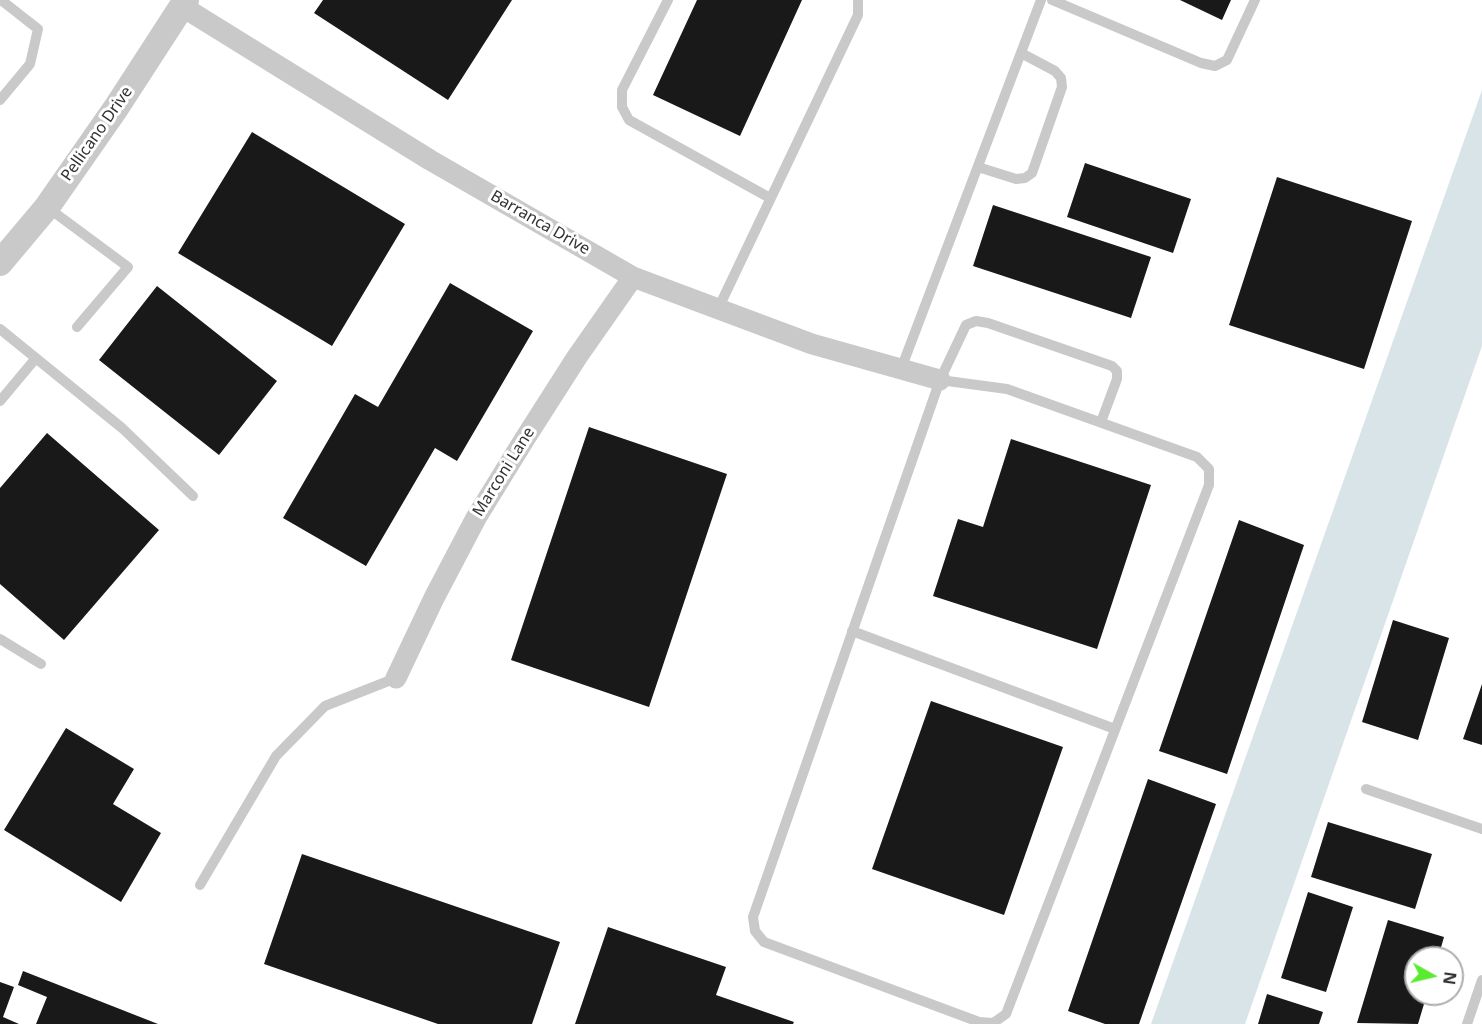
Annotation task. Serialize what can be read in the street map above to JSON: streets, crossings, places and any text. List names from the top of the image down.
{
  "streets": {
    "street": ["Pellicano Drive", "Barranca Drive", "Marconi Lane"]
  },
  "crossings": [
    ["Pellicano Drive", "Barranca Drive"],
    ["Barranca Drive", "Marconi Lane"]
  ],
  "north": "right"
}
